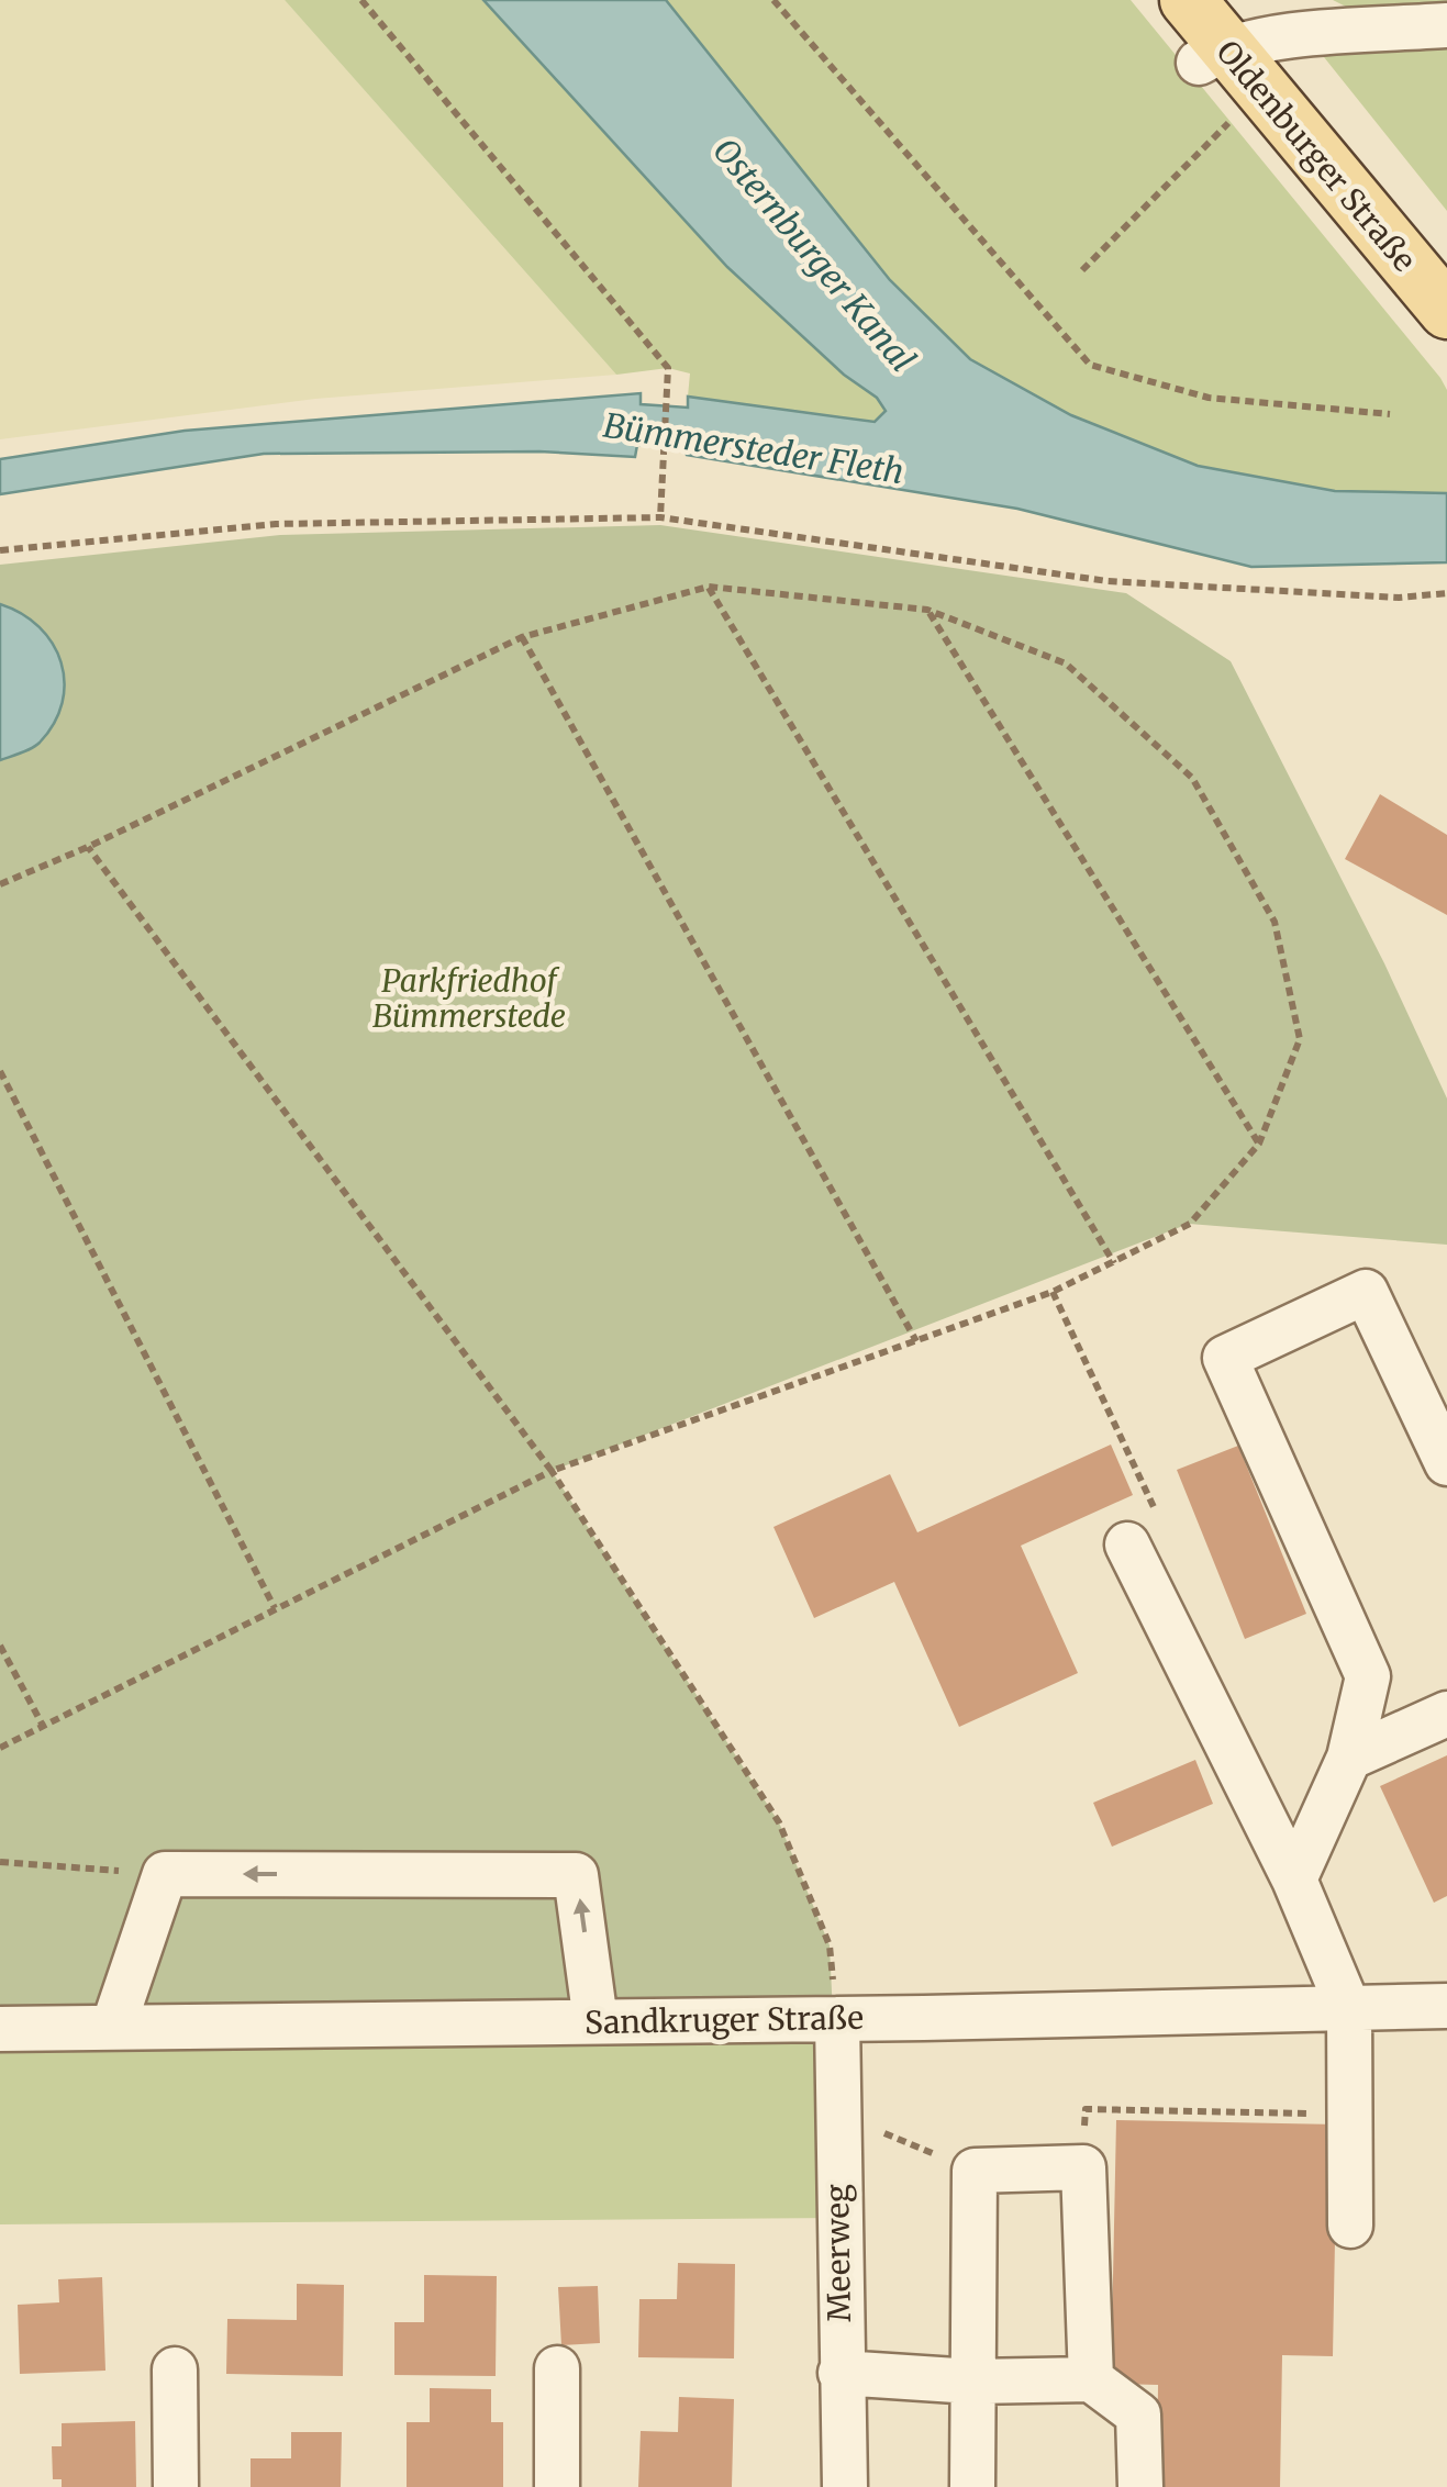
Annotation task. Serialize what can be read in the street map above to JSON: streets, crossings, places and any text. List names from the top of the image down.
{
  "streets": {
    "main road": ["Oldenburger Straße"],
    "street": ["Sandkruger Straße", "Meerweg"]
  },
  "crossings": [
    ["Sandkruger Straße", "Meerweg"]
  ],
  "water": ["Osternburger Kanal", "Bümmersteder Fleth"],
  "parks": ["Parkfriedhof Bümmerstede"]
}
